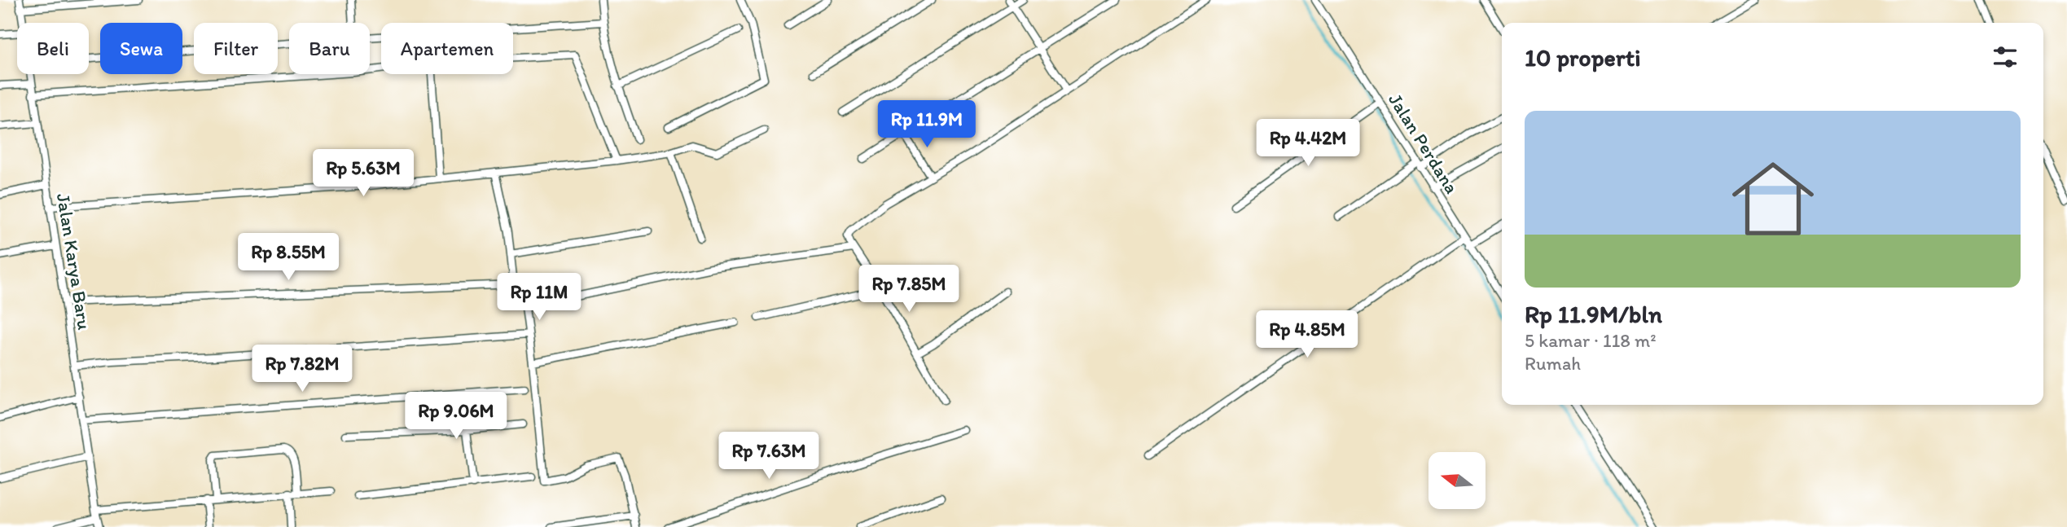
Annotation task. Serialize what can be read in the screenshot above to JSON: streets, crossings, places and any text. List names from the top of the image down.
{
  "streets": {
    "street": ["Jalan Perdana", "Jalan Karya Baru"]
  },
  "north": "left",
  "page": {
    "chip": [
      "Beli",
      "Sewa",
      "Filter",
      "Baru",
      "Apartemen"
    ],
    "heading": "10 properti",
    "list": [
      {
        "name": "Rp 11.9M/bln",
        "note": "5 kamar · 118 m² · Rumah"
      }
    ],
    "price": [
      "Rp 11.9M",
      "Rp 4.42M",
      "Rp 5.63M",
      "Rp 8.55M",
      "Rp 7.85M",
      "Rp 11M",
      "Rp 4.85M",
      "Rp 7.82M",
      "Rp 9.06M",
      "Rp 7.63M"
    ]
  }
}
